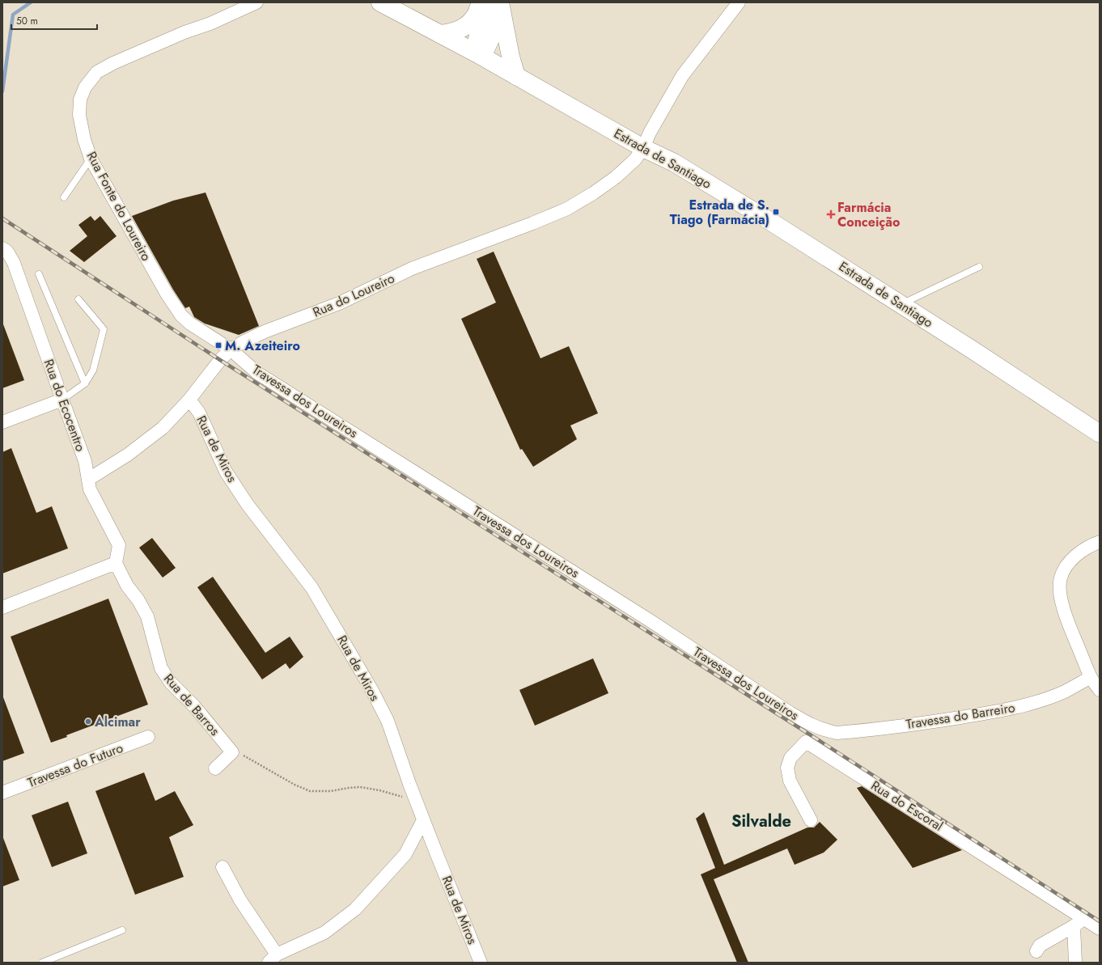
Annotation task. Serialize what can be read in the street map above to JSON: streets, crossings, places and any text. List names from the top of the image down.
{
  "streets": {
    "main road": ["Estrada de Santiago"],
    "street": [
      "Rua Fonte do Loureiro",
      "Rua do Loureiro",
      "Travessa dos Loureiros",
      "Rua do Ecocentro",
      "Rua de Miros",
      "Rua de Barros",
      "Travessa do Barreiro",
      "Travessa do Futuro",
      "Rua do Escoral"
    ]
  },
  "crossings": [
    ["Estrada de Santiago", "Rua do Loureiro"],
    ["Rua Fonte do Loureiro", "Rua do Loureiro"],
    ["Rua Fonte do Loureiro", "Travessa dos Loureiros"],
    ["Rua do Loureiro", "Travessa dos Loureiros"],
    ["Rua do Loureiro", "Rua do Ecocentro"],
    ["Rua do Loureiro", "Rua de Miros"],
    ["Travessa dos Loureiros", "Travessa do Barreiro"],
    ["Rua do Ecocentro", "Rua de Barros"]
  ],
  "districts": ["Silvalde"],
  "places": {
    "transit": ["Estrada de S. Tiago (Farmácia)", "M. Azeiteiro"],
    "health": ["Farmácia Conceição"],
    "other": ["Alcimar"]
  },
  "scale_bar": "50 m"
}
